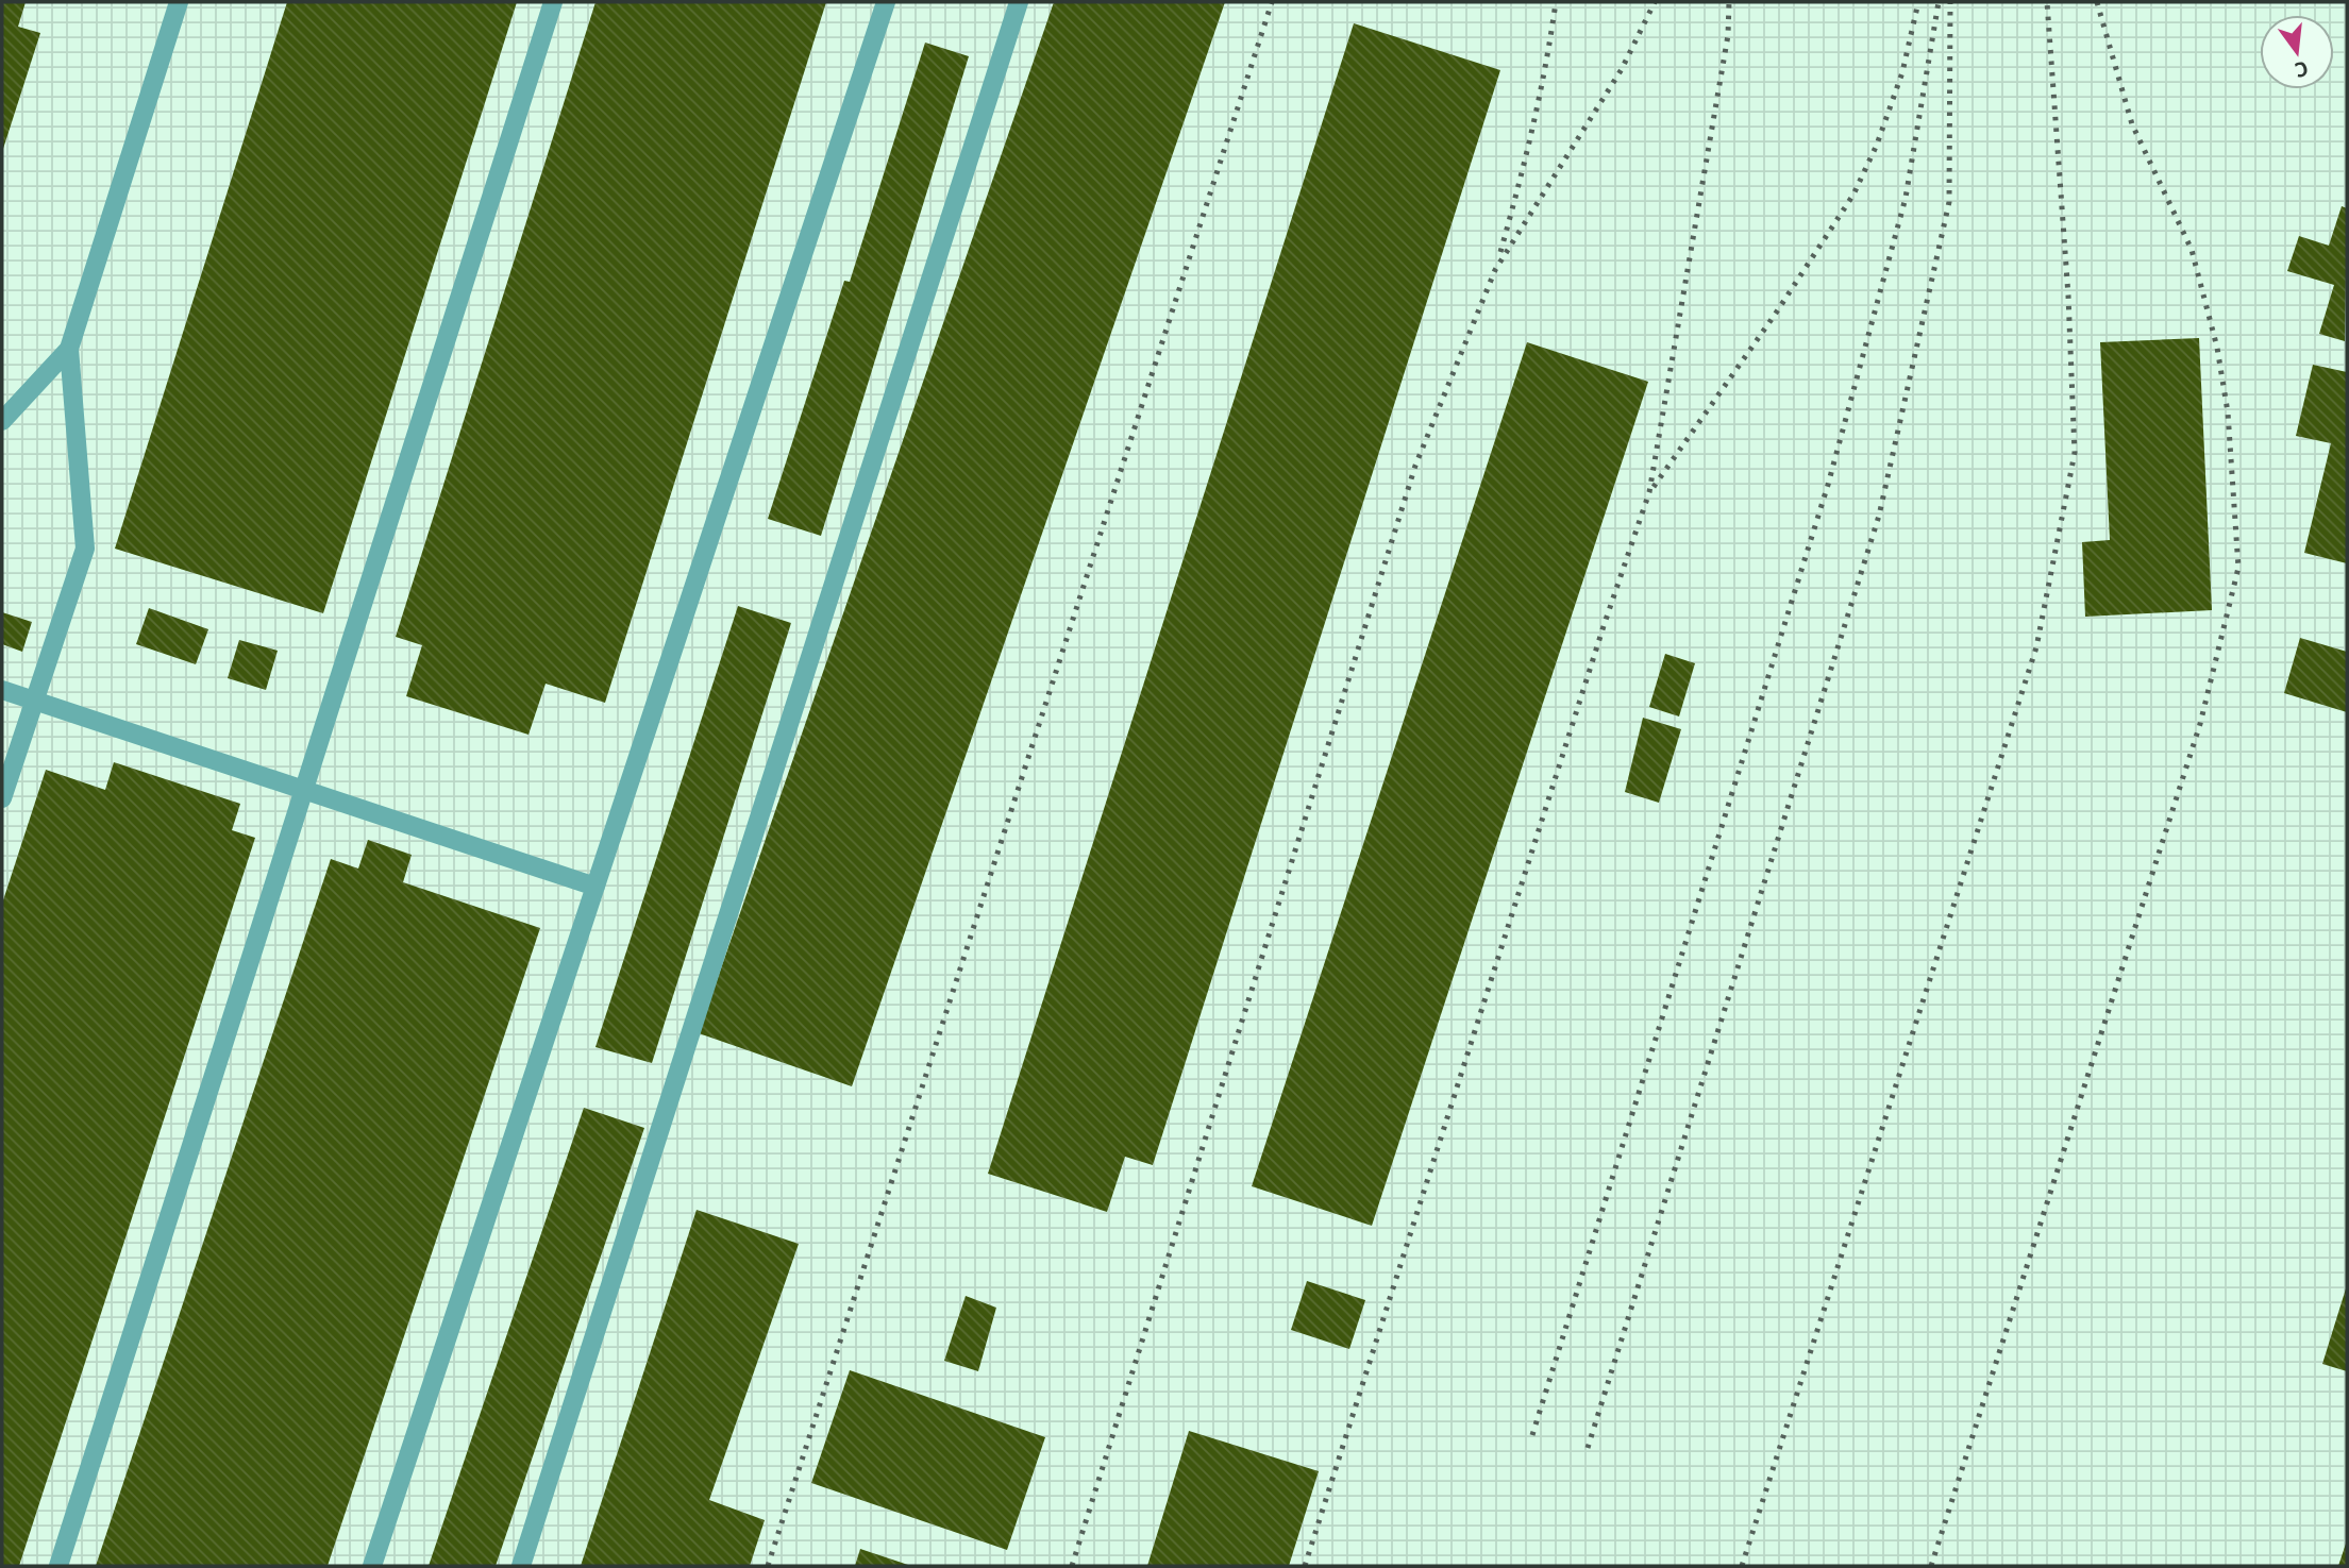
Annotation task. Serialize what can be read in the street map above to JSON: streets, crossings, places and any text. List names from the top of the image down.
{
  "north": "bottom"
}
